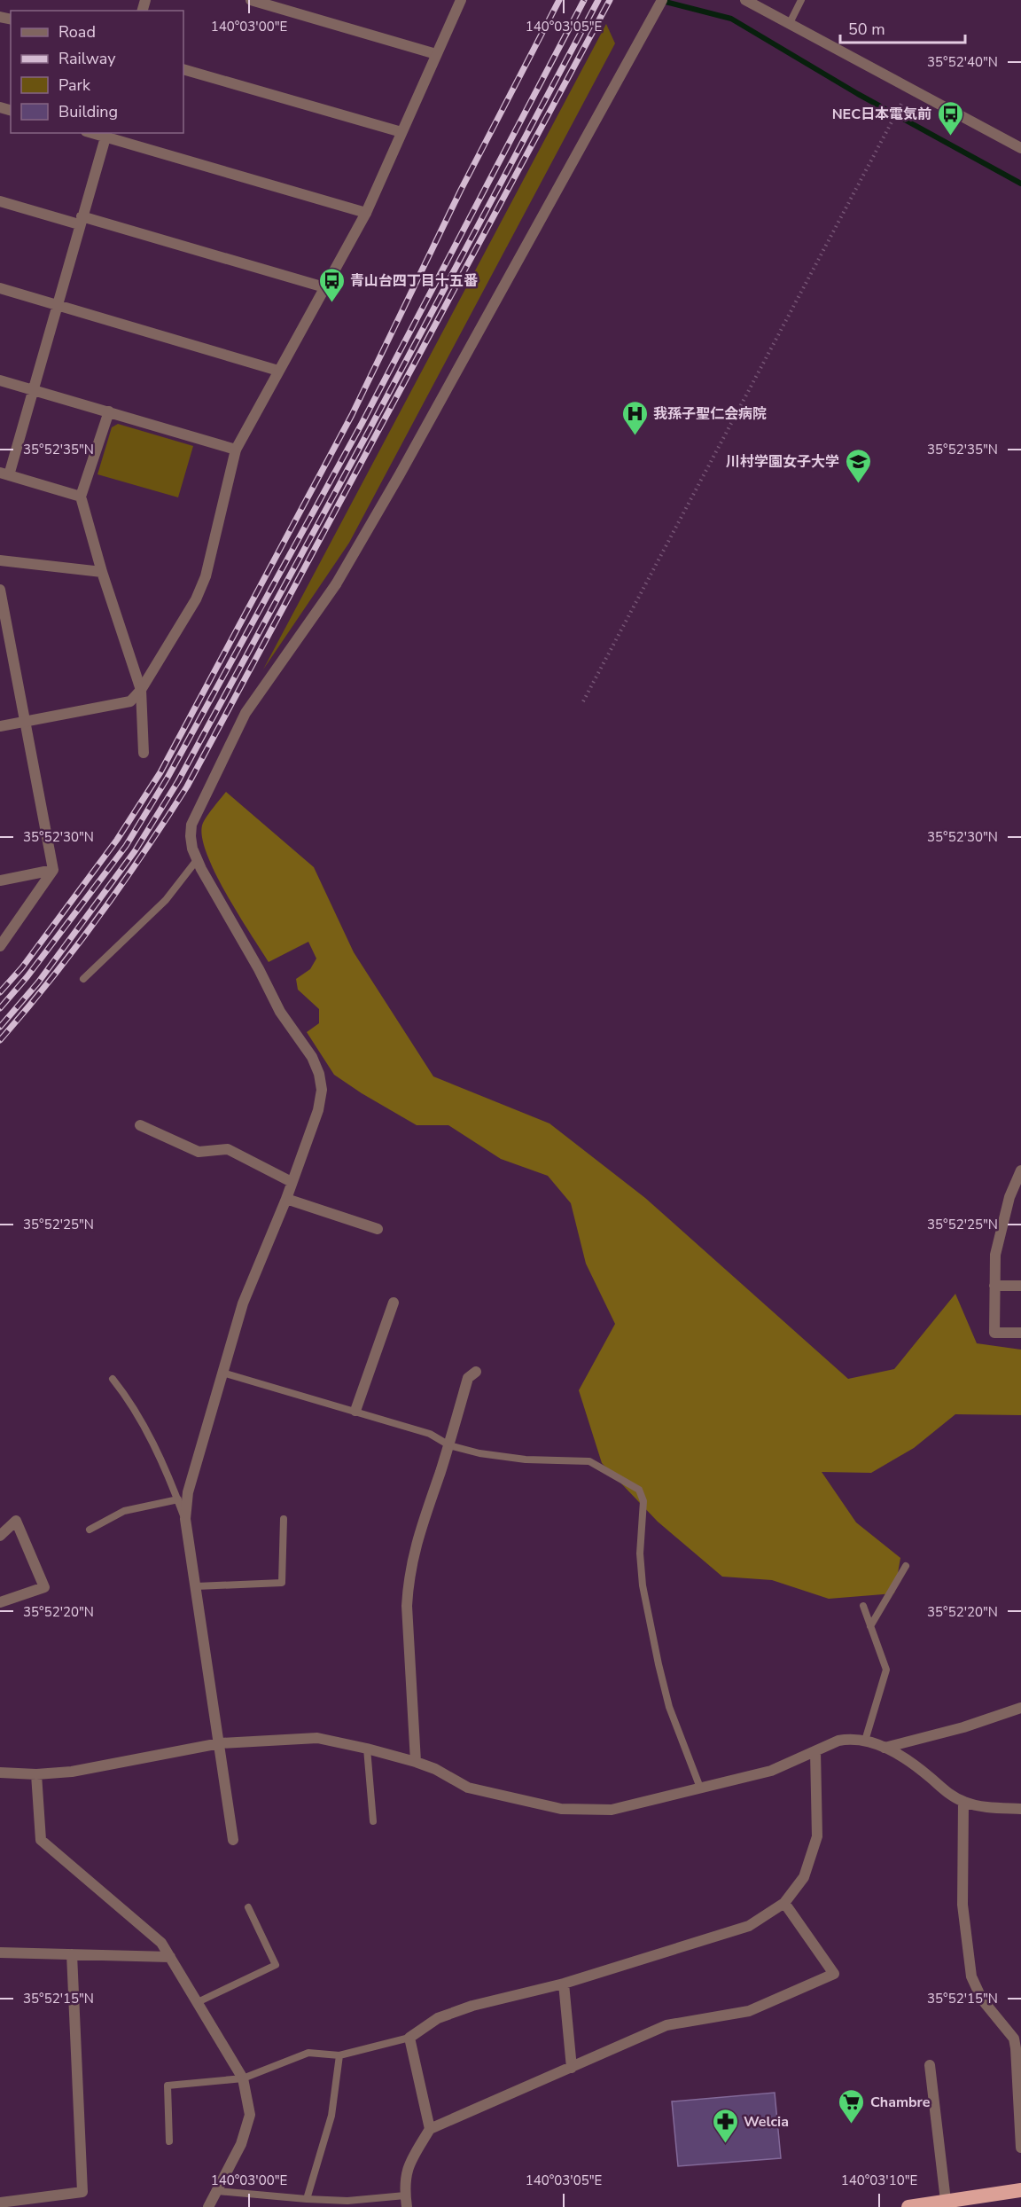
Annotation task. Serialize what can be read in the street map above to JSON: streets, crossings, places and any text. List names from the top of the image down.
{
  "places": {
    "bus stop": ["NEC日本電気前", "青山台四丁目十五番"],
    "hospital": ["我孫子聖仁会病院"],
    "school or university": ["川村学園女子大学"],
    "supermarket": ["Chambre"],
    "pharmacy": ["Welcia"]
  },
  "legend": [
    "Road",
    "Railway",
    "Park",
    "Building"
  ],
  "scale_bar": "50 m",
  "coordinates": [
    "140°03'00\"E",
    "140°03'05\"E",
    "35°52'40\"N",
    "35°52'35\"N",
    "35°52'30\"N",
    "35°52'25\"N",
    "35°52'20\"N",
    "35°52'15\"N",
    "140°03'10\"E"
  ]
}
